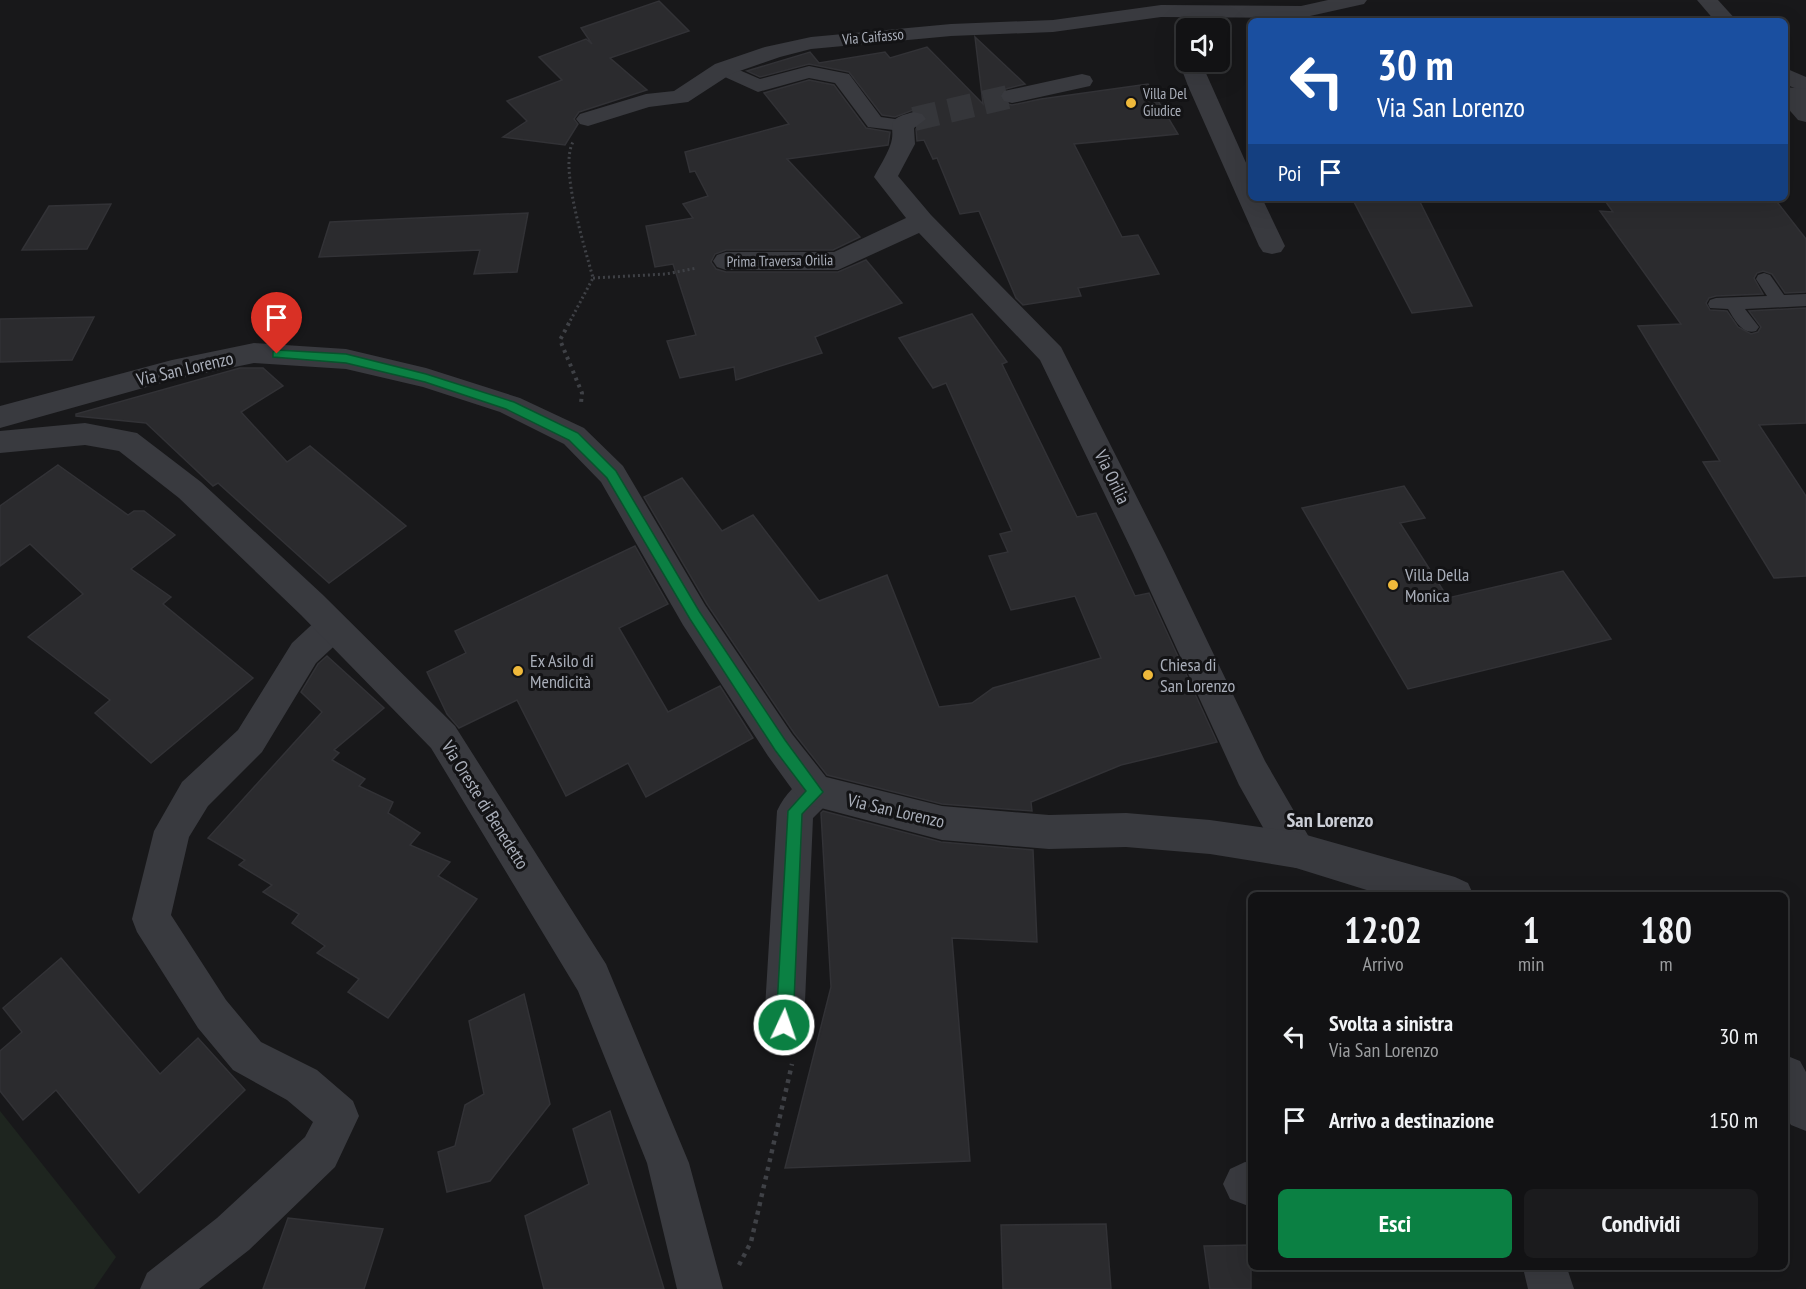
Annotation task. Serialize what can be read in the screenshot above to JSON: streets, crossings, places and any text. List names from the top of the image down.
{
  "streets": {
    "street": [
      "Via Caifasso",
      "Prima Traversa Orilia",
      "Via San Lorenzo",
      "Via Orilia",
      "Via Oreste di Benedetto"
    ]
  },
  "crossings": [
    ["Prima Traversa Orilia", "Via Orilia"],
    ["Via San Lorenzo", "Via Orilia"]
  ],
  "districts": ["San Lorenzo"],
  "places": [
    "Villa Del Giudice",
    "Villa Della Monica",
    "Ex Asilo di Mendicità",
    "Chiesa di San Lorenzo"
  ],
  "page": {
    "turn": ["30 m", "Via San Lorenzo"],
    "then": "Poi",
    "eta": [
      "12:02",
      "Arrivo",
      "1",
      "min",
      "180",
      "m"
    ],
    "list": [
      {
        "name": "Svolta a sinistra",
        "note": "Via San Lorenzo",
        "value": "30 m"
      },
      {
        "name": "Arrivo a destinazione",
        "value": "150 m"
      }
    ],
    "buttons": ["Esci", "Condividi"]
  }
}
